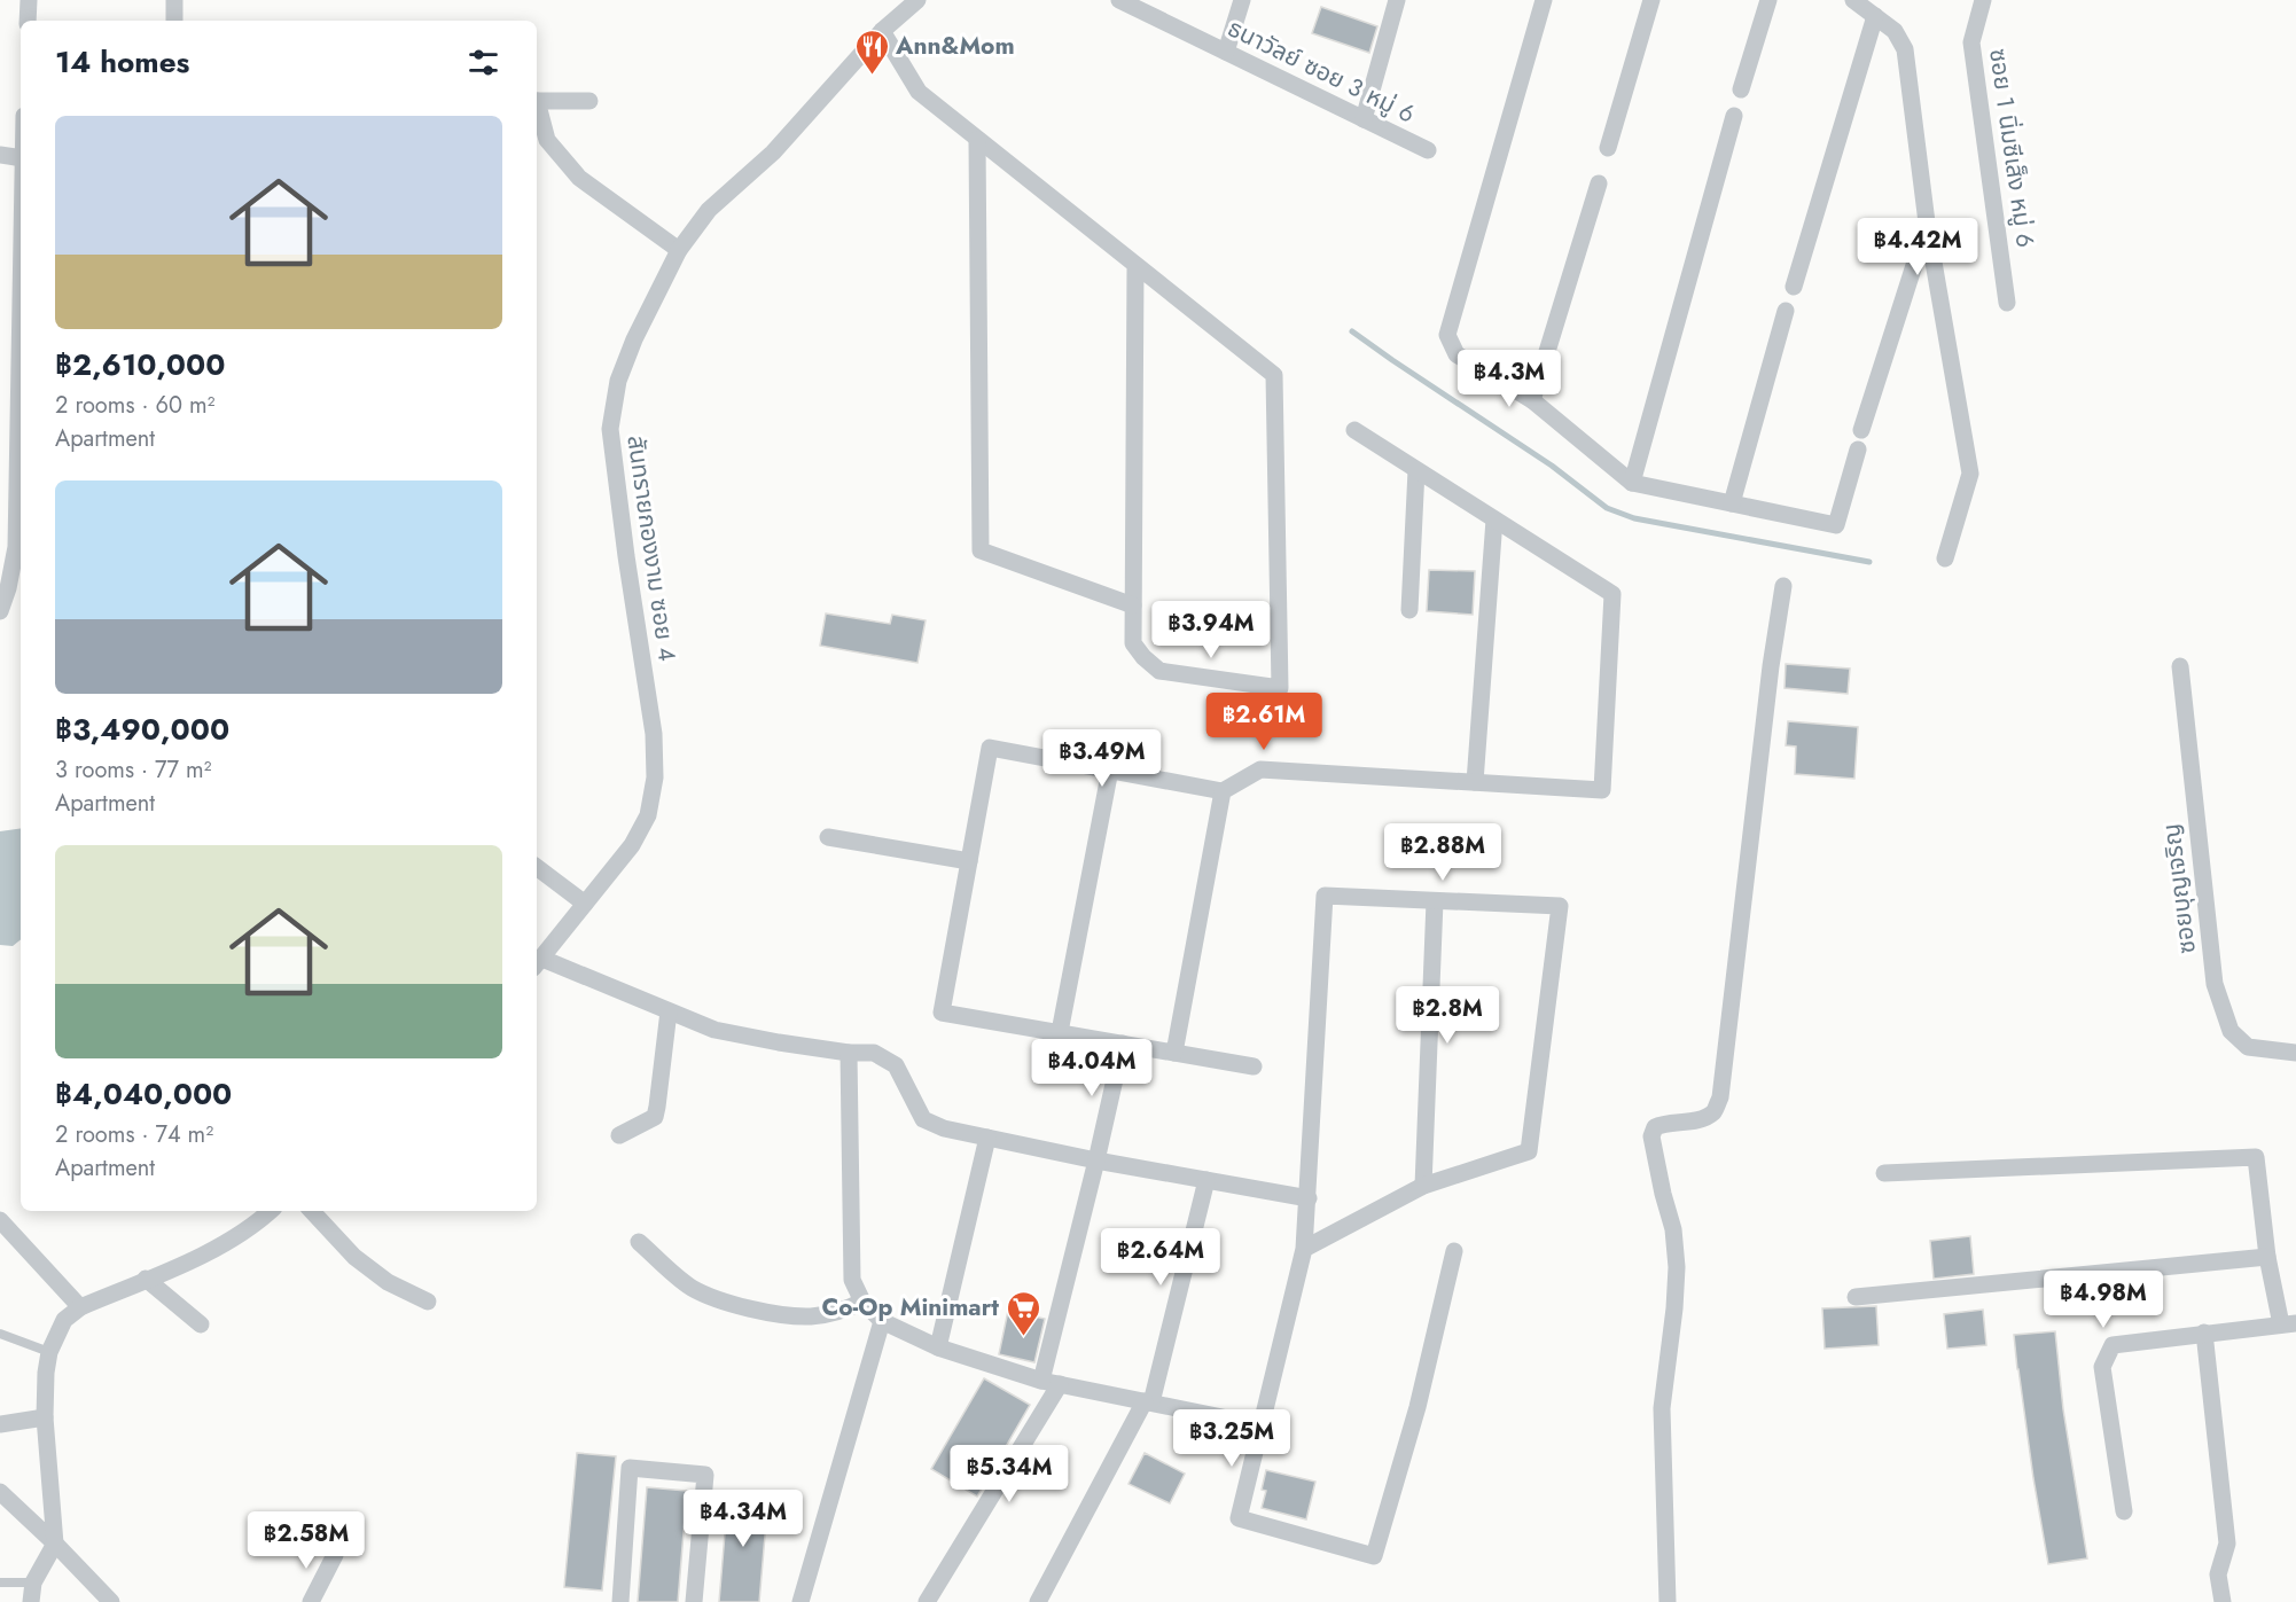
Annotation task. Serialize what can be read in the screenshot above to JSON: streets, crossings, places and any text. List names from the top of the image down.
{
  "streets": {
    "street": [
      "ธนาวัลย์ ซอย 3 หมู่ 6",
      "ซอย 1 นิ่มซีเส็ง หมู่ 6",
      "สันทรายกองงาม ซอย 4",
      "ซอยบุญเจริญ"
    ]
  },
  "places": {
    "restaurant": ["Ann&Mom"],
    "supermarket": ["Co-Op Minimart"]
  },
  "page": {
    "heading": "14 homes",
    "list": [
      {
        "name": "฿2,610,000",
        "note": "2 rooms · 60 m² · Apartment"
      },
      {
        "name": "฿3,490,000",
        "note": "3 rooms · 77 m² · Apartment"
      },
      {
        "name": "฿4,040,000",
        "note": "2 rooms · 74 m² · Apartment"
      }
    ],
    "price": [
      "฿4.42M",
      "฿4.3M",
      "฿3.94M",
      "฿2.61M",
      "฿3.49M",
      "฿2.88M",
      "฿2.8M",
      "฿4.04M",
      "฿2.64M",
      "฿4.98M",
      "฿3.25M",
      "฿5.34M",
      "฿4.34M",
      "฿2.58M"
    ]
  }
}
